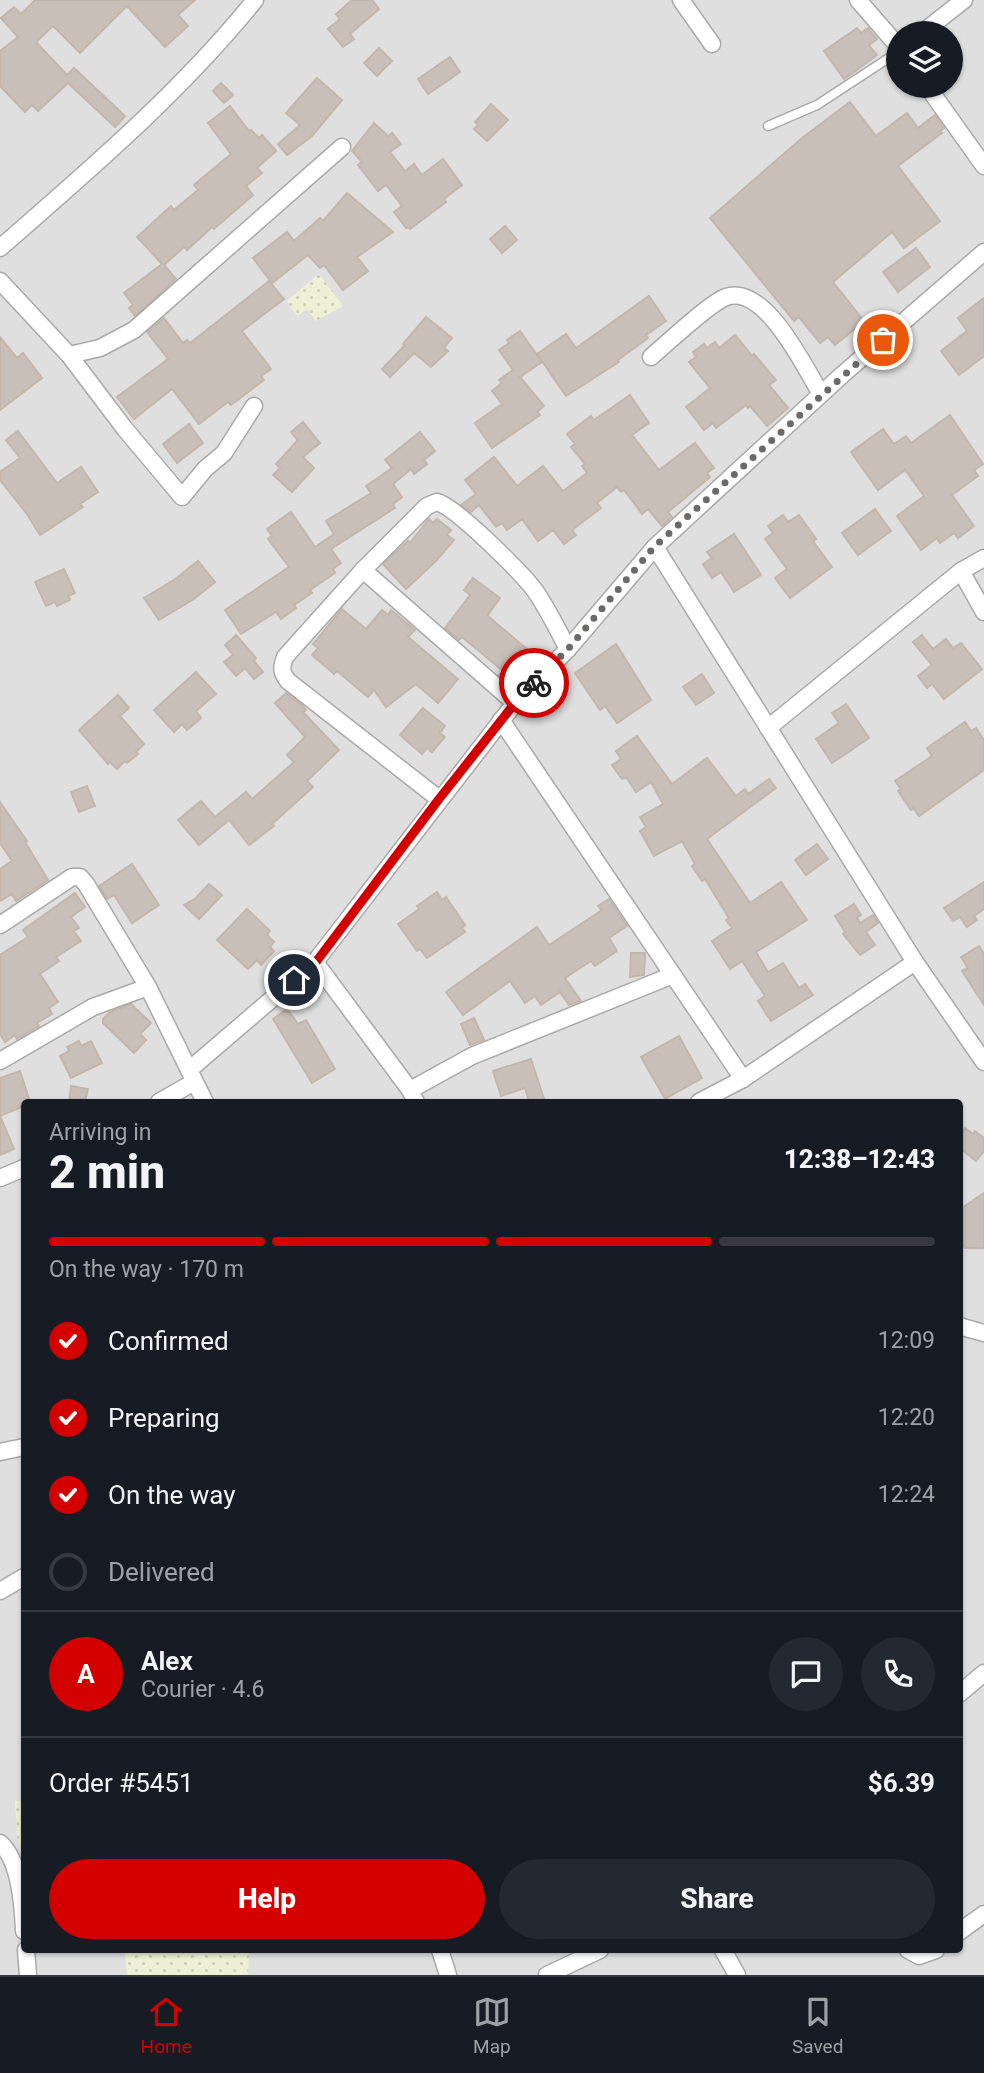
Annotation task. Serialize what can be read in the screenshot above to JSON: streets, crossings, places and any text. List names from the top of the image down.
{
  "page": {
    "heading": ["2 min", "Arriving in", "12:38–12:43"],
    "panel": [
      "Alex",
      "Courier · 4.6",
      "Order #5451",
      "$6.39"
    ],
    "bar": "On the way · 170 m",
    "list": [
      ["Confirmed", "12:09"],
      ["Preparing", "12:20"],
      ["On the way", "12:24"],
      "Delivered"
    ],
    "round": "A",
    "buttons": ["Help", "Share"],
    "tabs": ["Home", "Map", "Saved"]
  }
}
